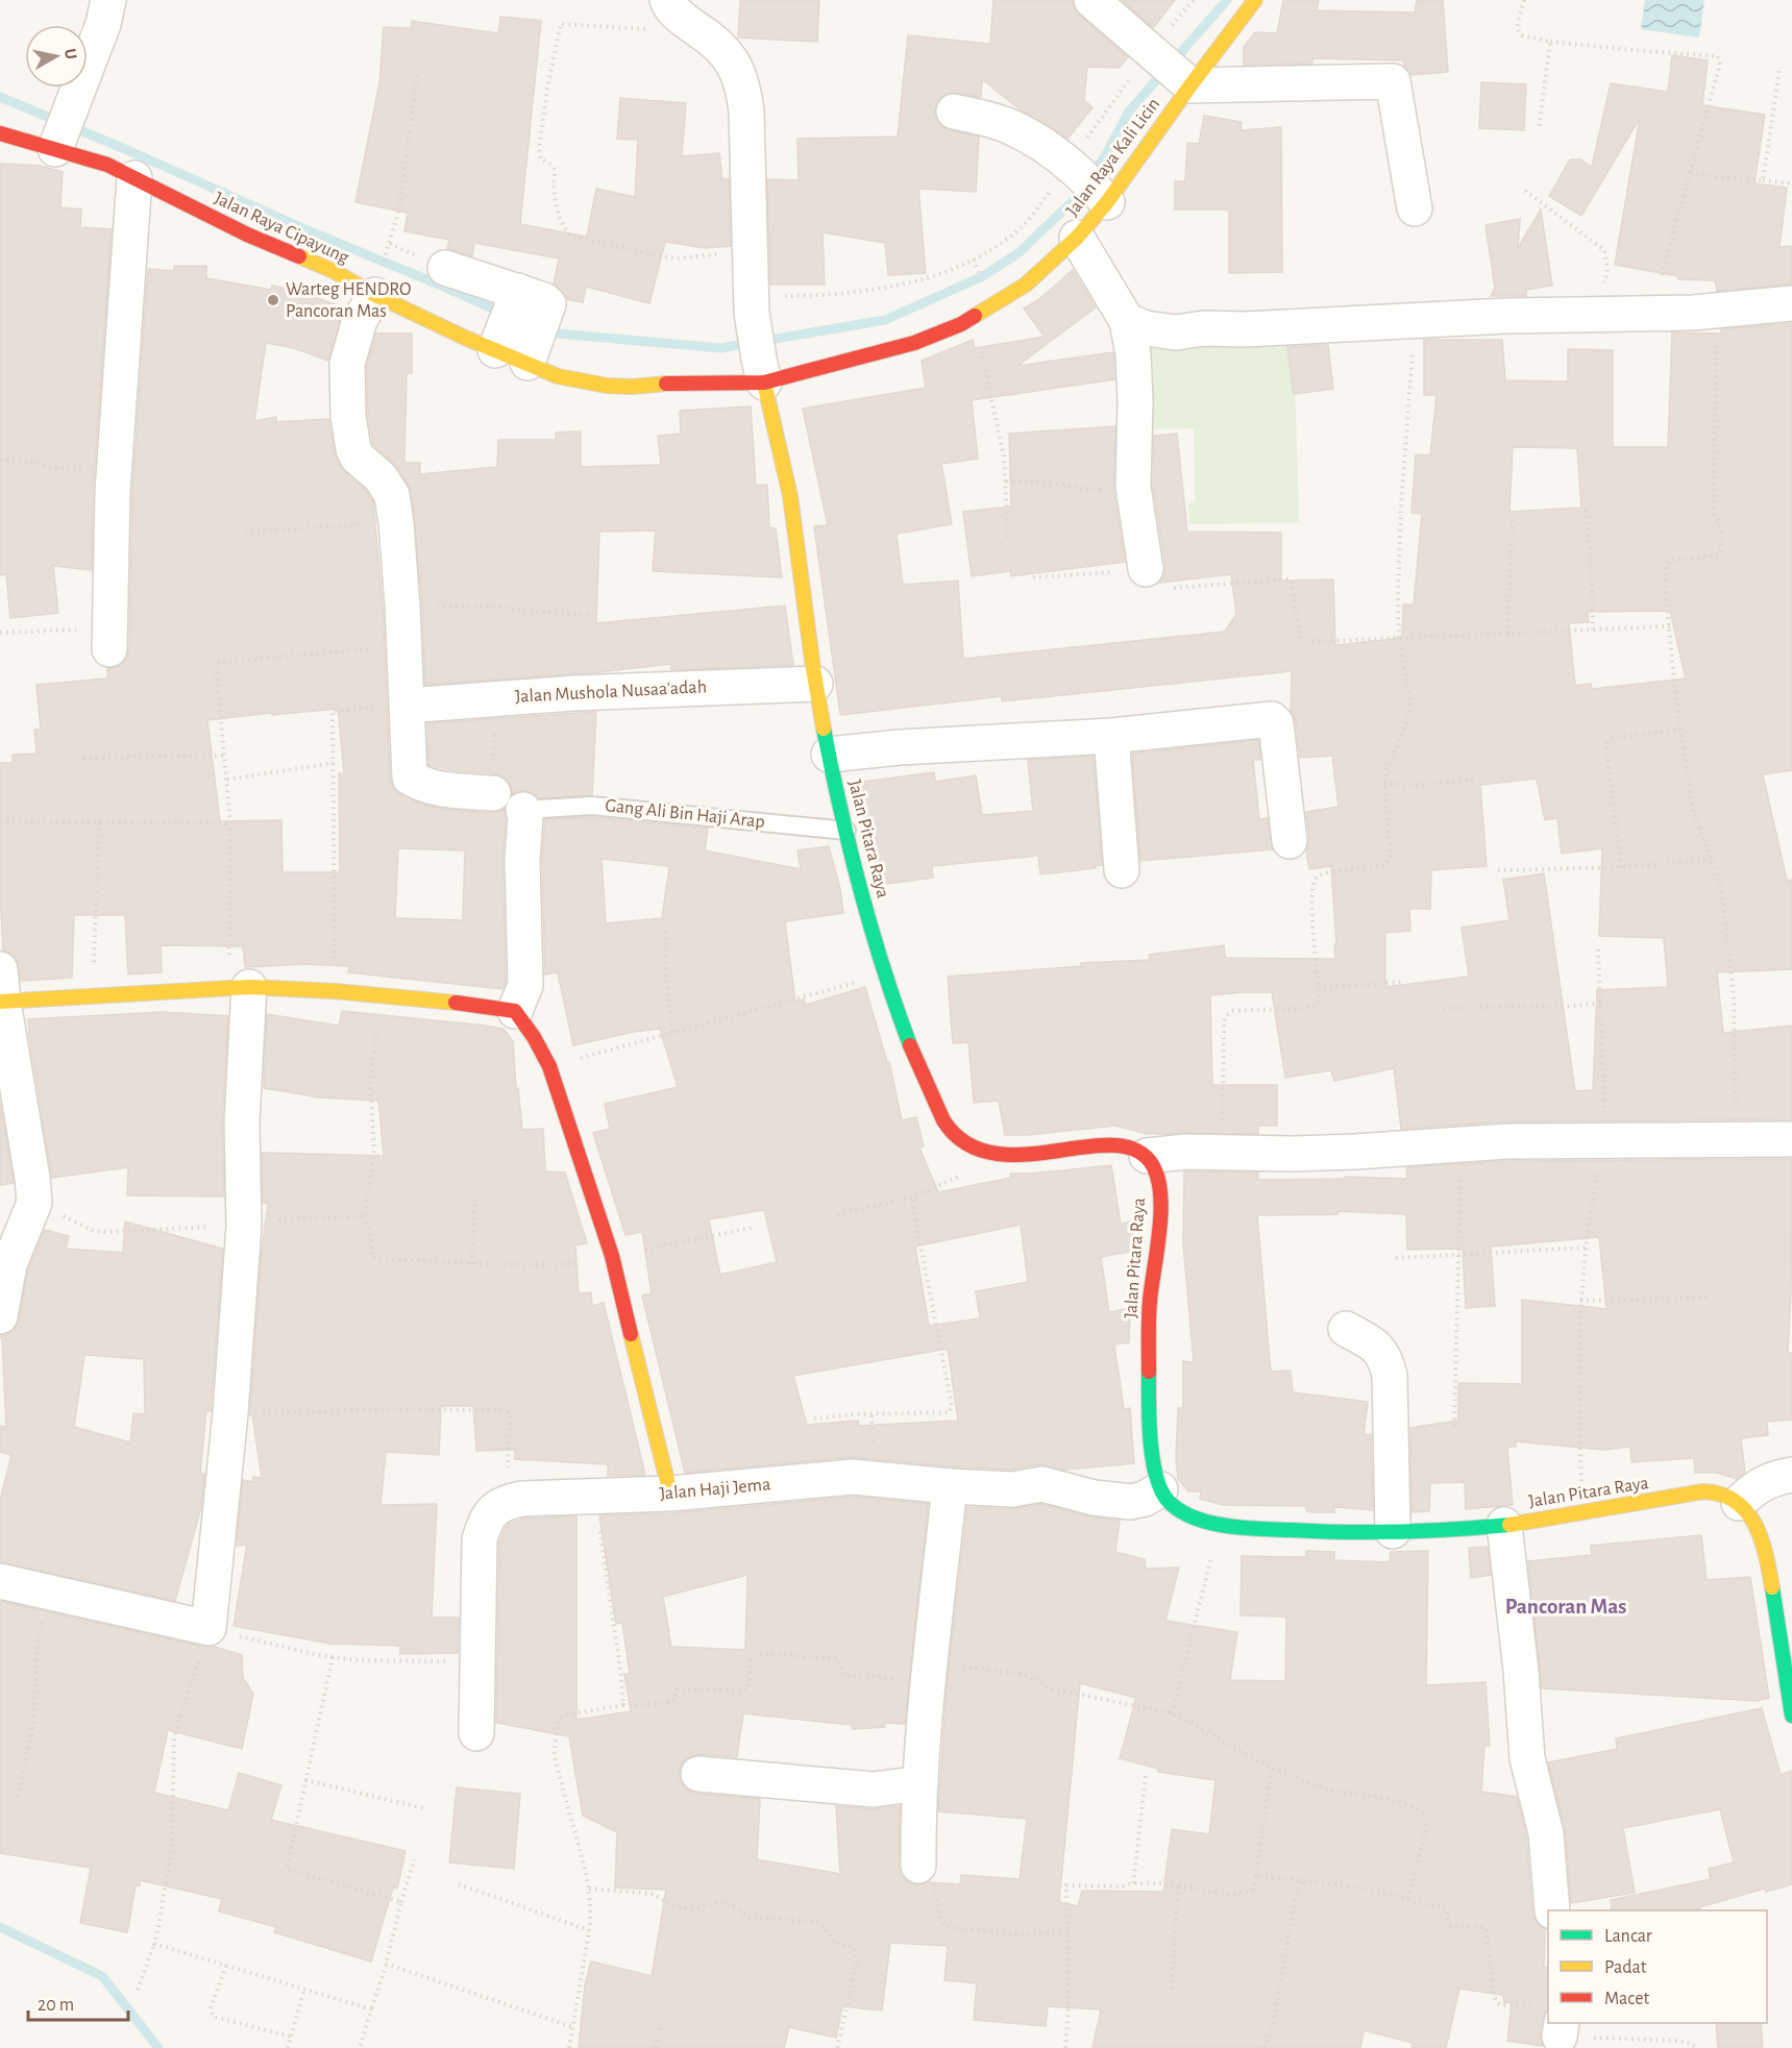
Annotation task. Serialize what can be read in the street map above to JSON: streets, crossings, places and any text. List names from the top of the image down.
{
  "streets": {
    "main road": ["Jalan Raya Kali Licin", "Jalan Raya Cipayung", "Jalan Pitara Raya"],
    "street": ["Jalan Mushola Nusaa'adah", "Jalan Haji Jema"],
    "lane": ["Gang Ali Bin Haji Arap"]
  },
  "crossings": [
    ["Jalan Raya Kali Licin", "Jalan Raya Cipayung"],
    ["Jalan Raya Kali Licin", "Jalan Pitara Raya"],
    ["Jalan Raya Cipayung", "Jalan Pitara Raya"],
    ["Jalan Mushola Nusaa'adah", "Jalan Pitara Raya"],
    ["Gang Ali Bin Haji Arap", "Jalan Pitara Raya"],
    ["Jalan Pitara Raya", "Jalan Haji Jema"]
  ],
  "districts": ["Pancoran Mas"],
  "places": ["Warteg HENDRO Pancoran Mas"],
  "legend": ["Lancar", "Padat", "Macet"],
  "scale_bar": "20 m",
  "north": "right"
}
